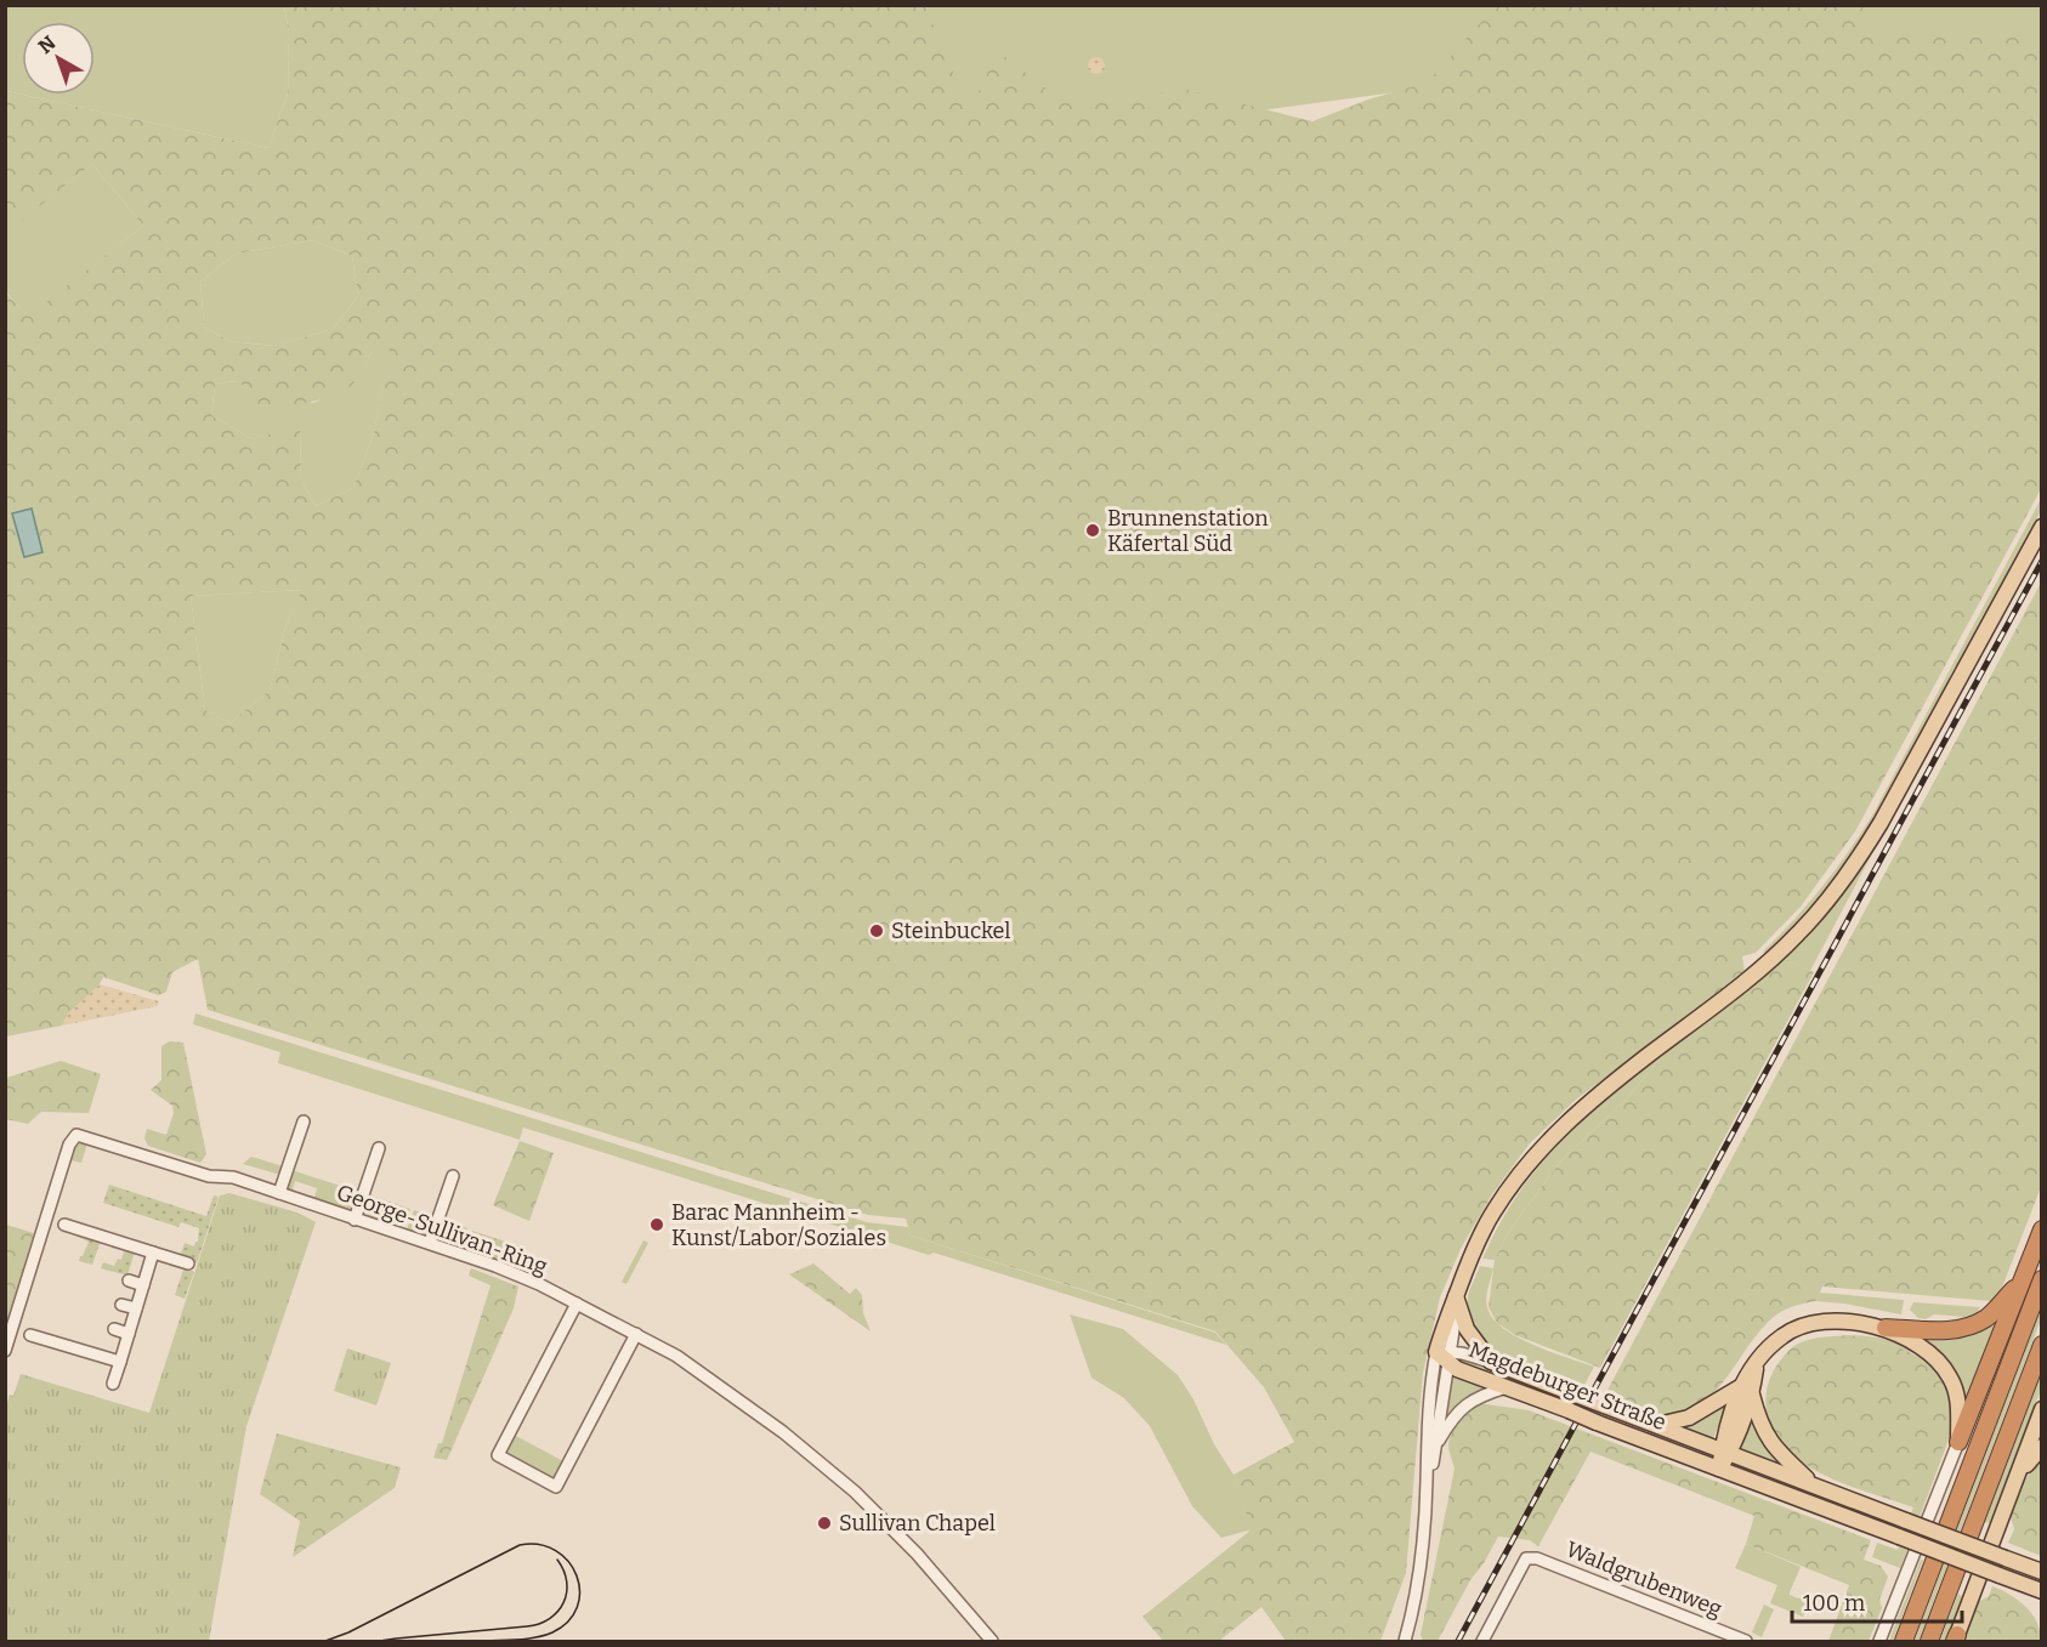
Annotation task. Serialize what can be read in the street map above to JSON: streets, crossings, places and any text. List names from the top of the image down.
{
  "streets": {
    "main road": ["Magdeburger Straße"],
    "street": ["George-Sullivan-Ring", "Waldgrubenweg"]
  },
  "places": [
    "Brunnenstation Käfertal Süd",
    "Steinbuckel",
    "Barac Mannheim - Kunst/Labor/Soziales",
    "Sullivan Chapel"
  ],
  "scale_bar": "100 m",
  "north": "top left"
}
